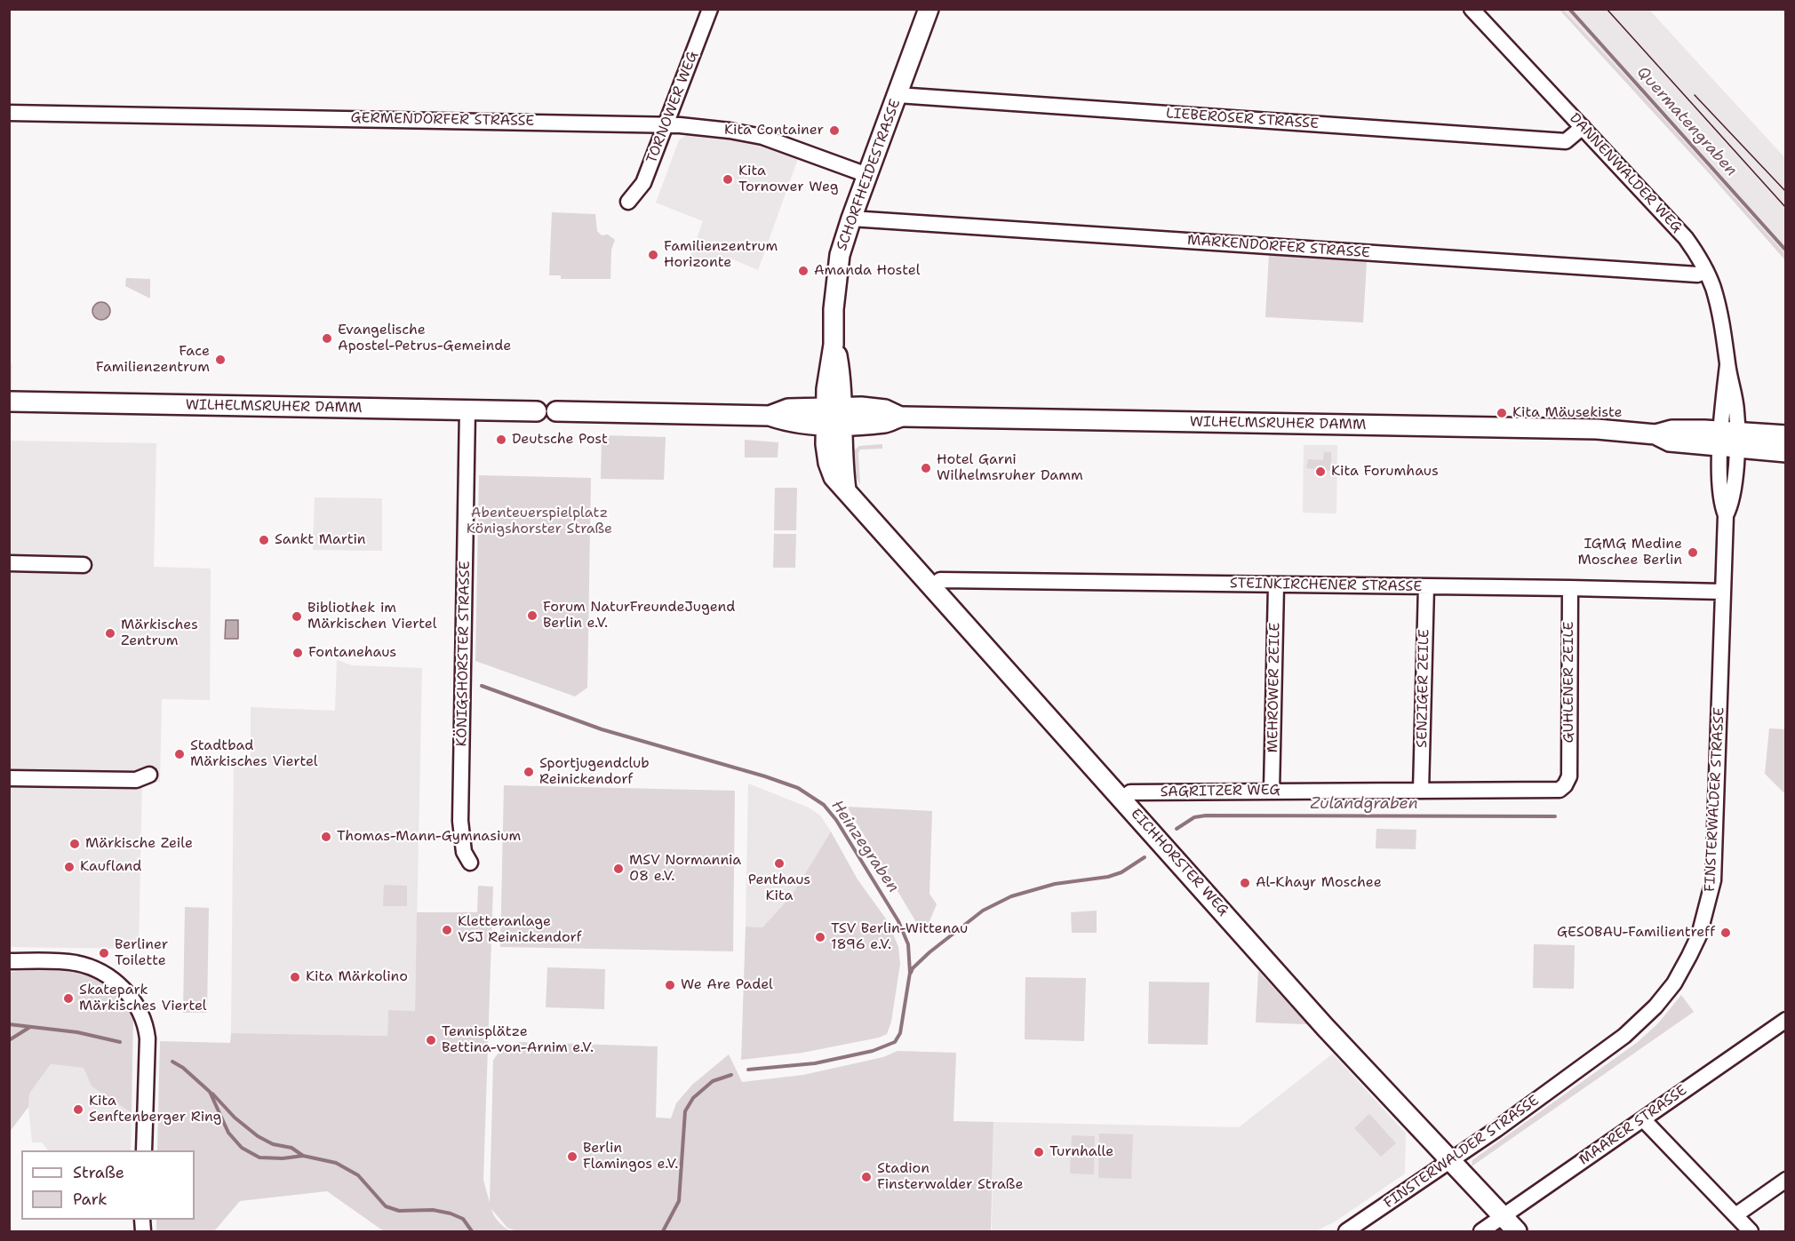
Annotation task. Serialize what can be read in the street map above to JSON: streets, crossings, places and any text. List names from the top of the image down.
{
  "streets": {
    "main road": ["SCHORFHEIDESTRASSE", "WILHELMSRUHER DAMM", "EICHHORSTER WEG"],
    "street": [
      "TORNOWER WEG",
      "LIEBEROSER STRASSE",
      "GERMENDORFER STRASSE",
      "DANNENWALDER WEG",
      "MARKENDORFER STRASSE",
      "STEINKIRCHENER STRASSE",
      "KÖNIGSHORSTER STRASSE",
      "GUHLENER ZEILE",
      "MEHROWER ZEILE",
      "SENZIGER ZEILE",
      "SAGRITZER WEG",
      "FINSTERWALDER STRASSE",
      "MAARER STRASSE"
    ]
  },
  "crossings": [
    ["TORNOWER WEG", "GERMENDORFER STRASSE"],
    ["LIEBEROSER STRASSE", "DANNENWALDER WEG"],
    ["LIEBEROSER STRASSE", "SCHORFHEIDESTRASSE"],
    ["GERMENDORFER STRASSE", "SCHORFHEIDESTRASSE"],
    ["DANNENWALDER WEG", "MARKENDORFER STRASSE"],
    ["DANNENWALDER WEG", "WILHELMSRUHER DAMM"],
    ["DANNENWALDER WEG", "FINSTERWALDER STRASSE"],
    ["SCHORFHEIDESTRASSE", "MARKENDORFER STRASSE"],
    ["SCHORFHEIDESTRASSE", "WILHELMSRUHER DAMM"],
    ["SCHORFHEIDESTRASSE", "EICHHORSTER WEG"],
    ["WILHELMSRUHER DAMM", "KÖNIGSHORSTER STRASSE"],
    ["WILHELMSRUHER DAMM", "FINSTERWALDER STRASSE"],
    ["WILHELMSRUHER DAMM", "EICHHORSTER WEG"],
    ["STEINKIRCHENER STRASSE", "GUHLENER ZEILE"],
    ["STEINKIRCHENER STRASSE", "MEHROWER ZEILE"],
    ["STEINKIRCHENER STRASSE", "SENZIGER ZEILE"],
    ["STEINKIRCHENER STRASSE", "FINSTERWALDER STRASSE"],
    ["STEINKIRCHENER STRASSE", "EICHHORSTER WEG"],
    ["GUHLENER ZEILE", "SAGRITZER WEG"],
    ["MEHROWER ZEILE", "SAGRITZER WEG"],
    ["SENZIGER ZEILE", "SAGRITZER WEG"],
    ["SAGRITZER WEG", "EICHHORSTER WEG"],
    ["FINSTERWALDER STRASSE", "EICHHORSTER WEG"],
    ["EICHHORSTER WEG", "MAARER STRASSE"]
  ],
  "water": ["Quermatengraben", "Zulandgraben", "Heinzegraben"],
  "parks": ["Abenteuerspielplatz Königshorster Straße"],
  "places": [
    "Kita Container",
    "Kita Tornower Weg",
    "Familienzentrum Horizonte",
    "Amanda Hostel",
    "Evangelische Apostel-Petrus-Gemeinde",
    "Face Familienzentrum",
    "Kita Mäusekiste",
    "Deutsche Post",
    "Hotel Garni Wilhelmsruher Damm",
    "Kita Forumhaus",
    "Sankt Martin",
    "IGMG Medine Moschee Berlin",
    "Forum NaturFreundeJugend Berlin e.V.",
    "Bibliothek im Märkischen Viertel",
    "Märkisches Zentrum",
    "Fontanehaus",
    "Stadtbad Märkisches Viertel",
    "Sportjugendclub Reinickendorf",
    "Thomas-Mann-Gymnasium",
    "Märkische Zeile",
    "Penthaus Kita",
    "Kaufland",
    "MSV Normannia 08 e.V.",
    "Al-Khayr Moschee",
    "Kletteranlage VSJ Reinickendorf",
    "GESOBAU-Familientreff",
    "TSV Berlin-Wittenau 1896 e.V.",
    "Berliner Toilette",
    "Kita Märkolino",
    "We Are Padel",
    "Skatepark Märkisches Viertel",
    "Tennisplätze Bettina-von-Arnim e.V.",
    "Kita Senftenberger Ring",
    "Turnhalle",
    "Berlin Flamingos e.V.",
    "Stadion Finsterwalder Straße"
  ],
  "legend": ["Straße", "Park"]
}
